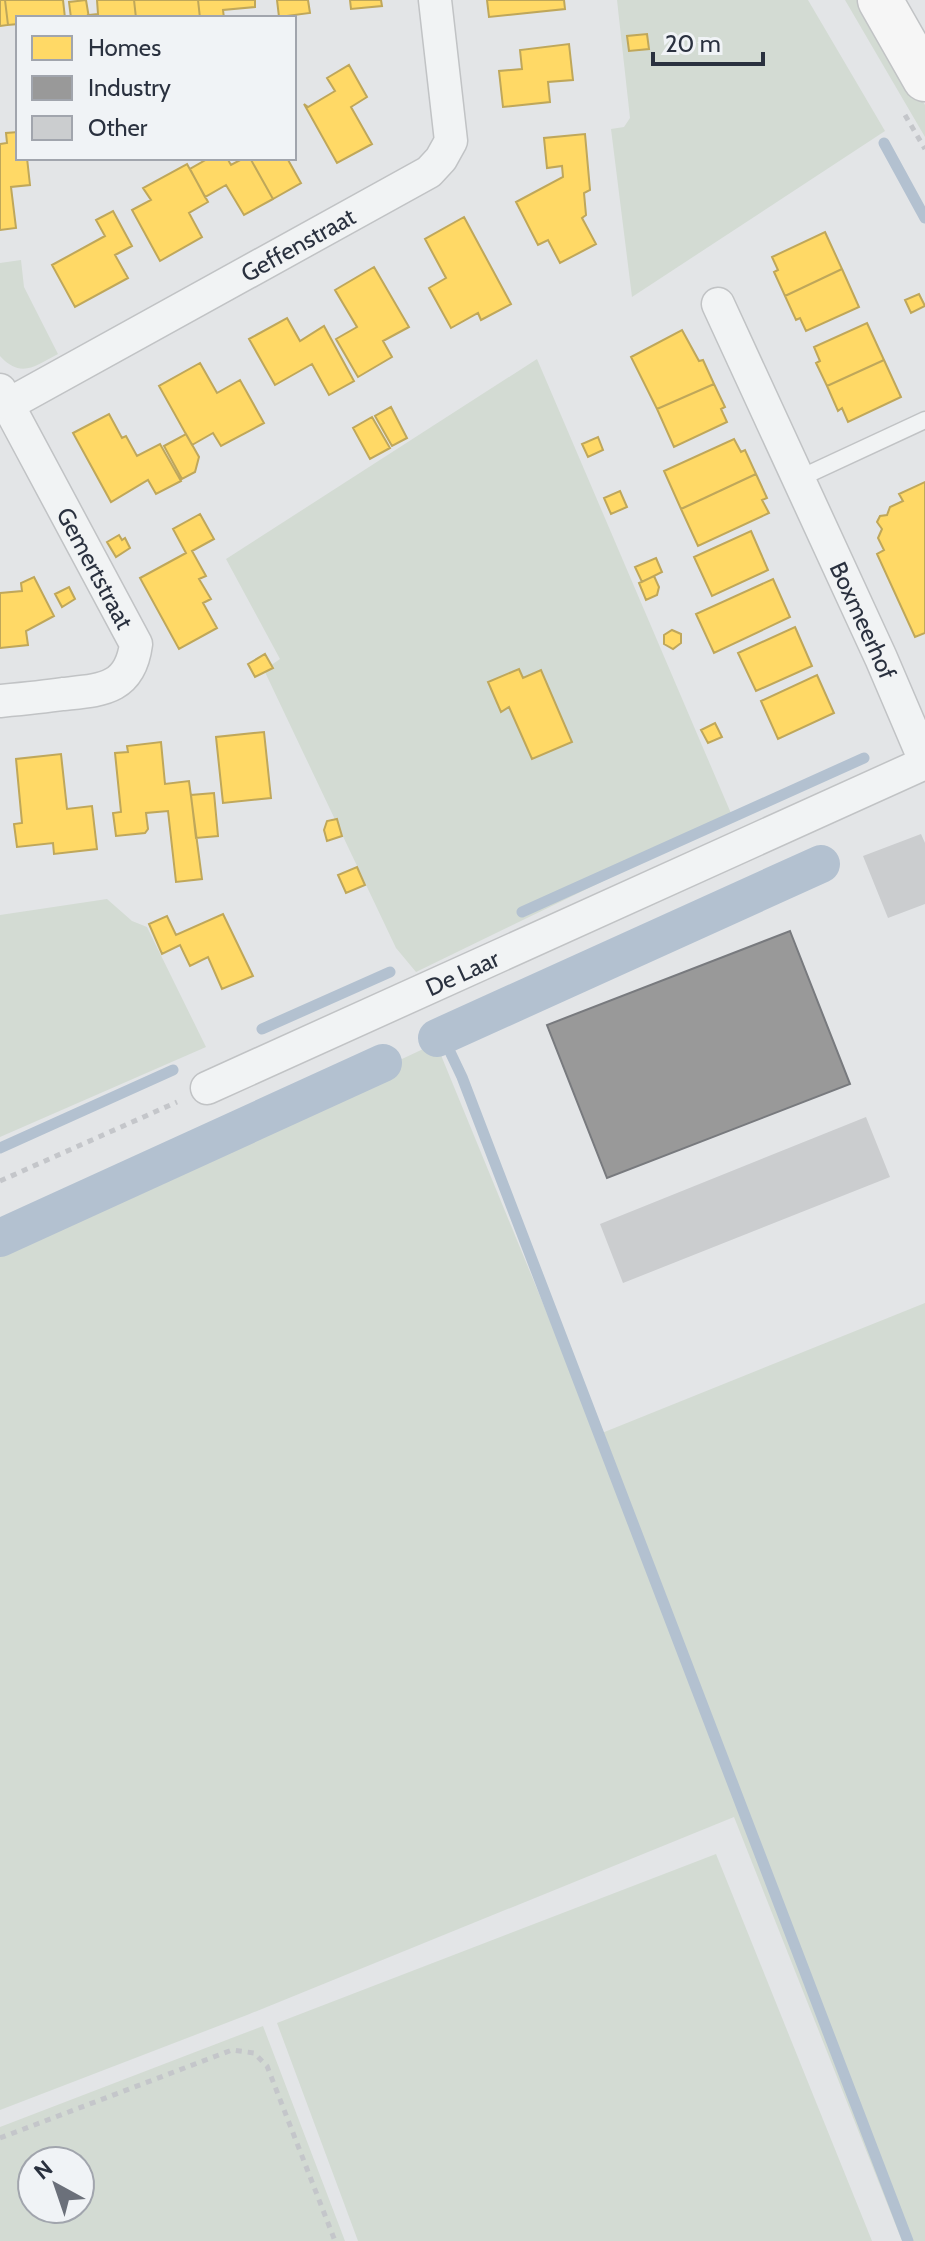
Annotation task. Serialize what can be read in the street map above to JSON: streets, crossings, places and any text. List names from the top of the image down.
{
  "streets": {
    "street": [
      "Geffenstraat",
      "Gemertstraat",
      "Boxmeerhof",
      "De Laar"
    ]
  },
  "crossings": [
    ["Geffenstraat", "Gemertstraat"],
    ["Boxmeerhof", "De Laar"]
  ],
  "legend": ["Homes", "Industry", "Other"],
  "scale_bar": "20 m",
  "north": "top left"
}
